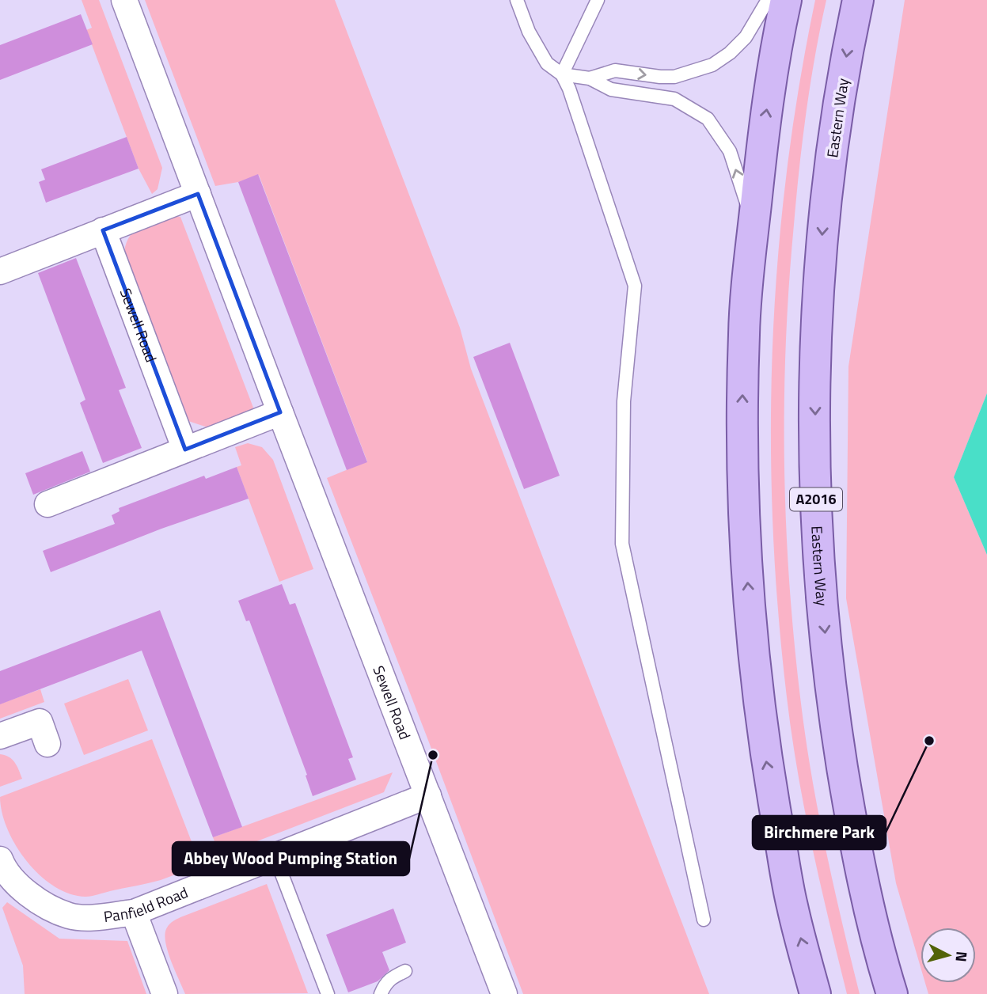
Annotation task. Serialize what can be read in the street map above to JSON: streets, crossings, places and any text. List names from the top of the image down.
{
  "streets": {
    "main road": ["Eastern Way", "A2016"],
    "street": ["Sewell Road", "Panfield Road"]
  },
  "crossings": [
    ["Sewell Road", "Panfield Road"]
  ],
  "places": ["Birchmere Park", "Abbey Wood Pumping Station"],
  "north": "right"
}
